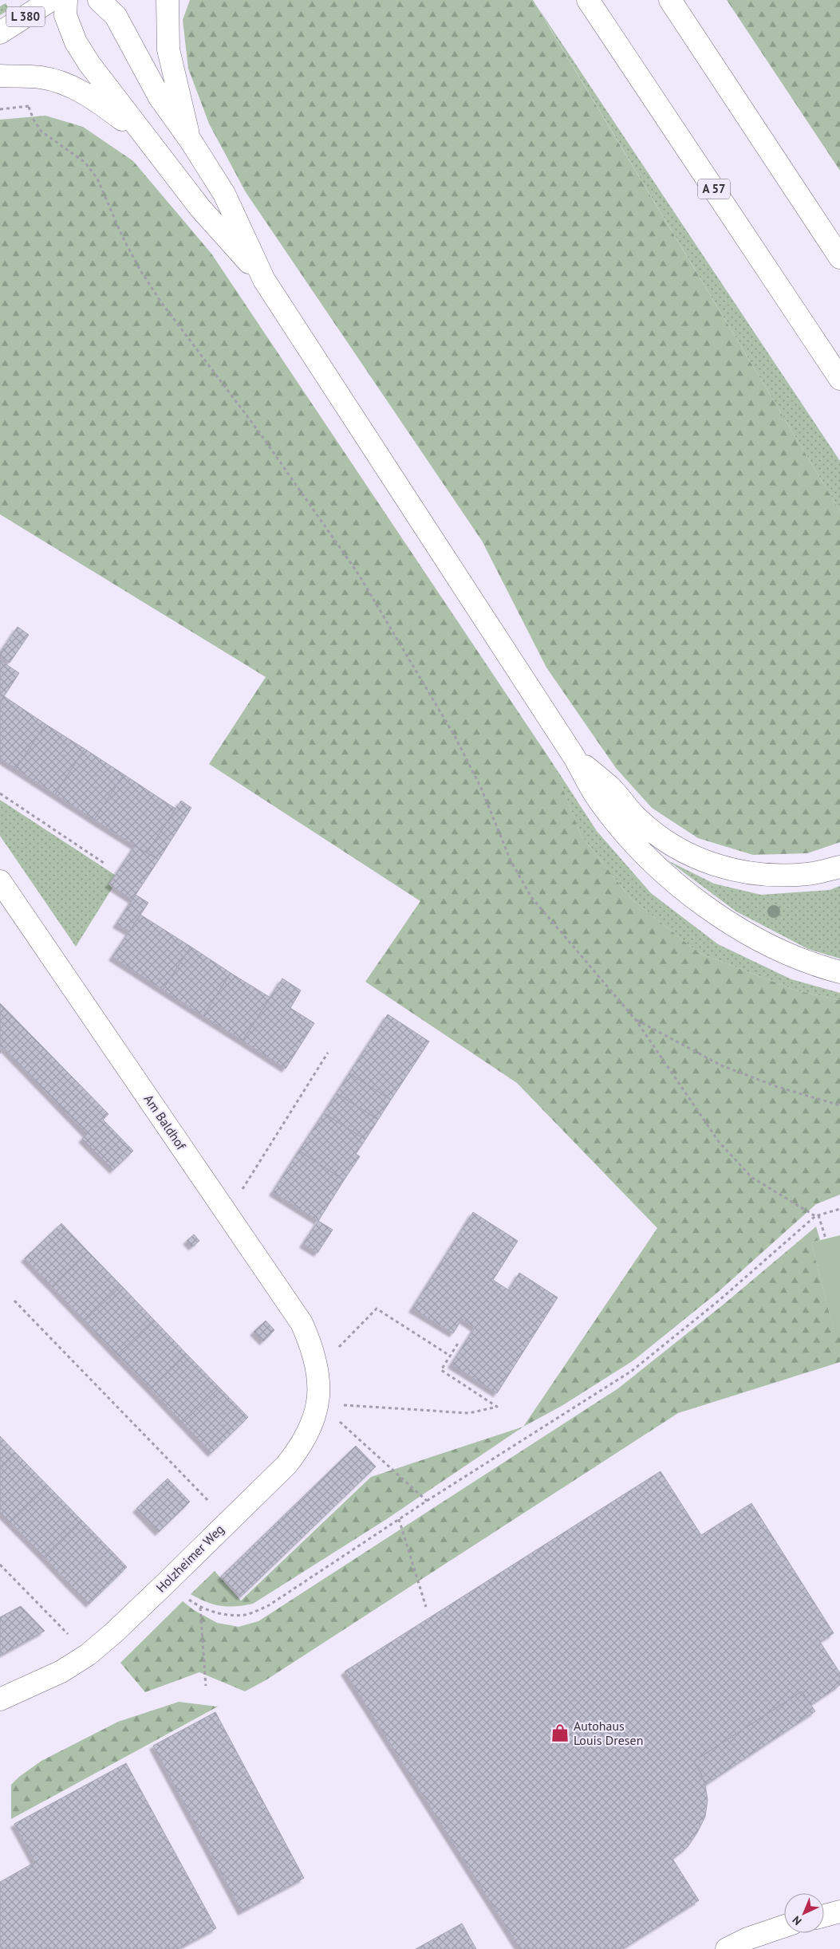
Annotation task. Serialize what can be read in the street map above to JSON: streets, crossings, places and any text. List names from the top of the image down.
{
  "streets": {
    "main road": [
      "L 380",
      "A 57",
      "Am Baldhof",
      "Holzheimer Weg"
    ]
  },
  "crossings": [
    ["Am Baldhof", "Holzheimer Weg"]
  ],
  "places": {
    "shop": ["Autohaus Louis Dresen"]
  },
  "north": "bottom left"
}
